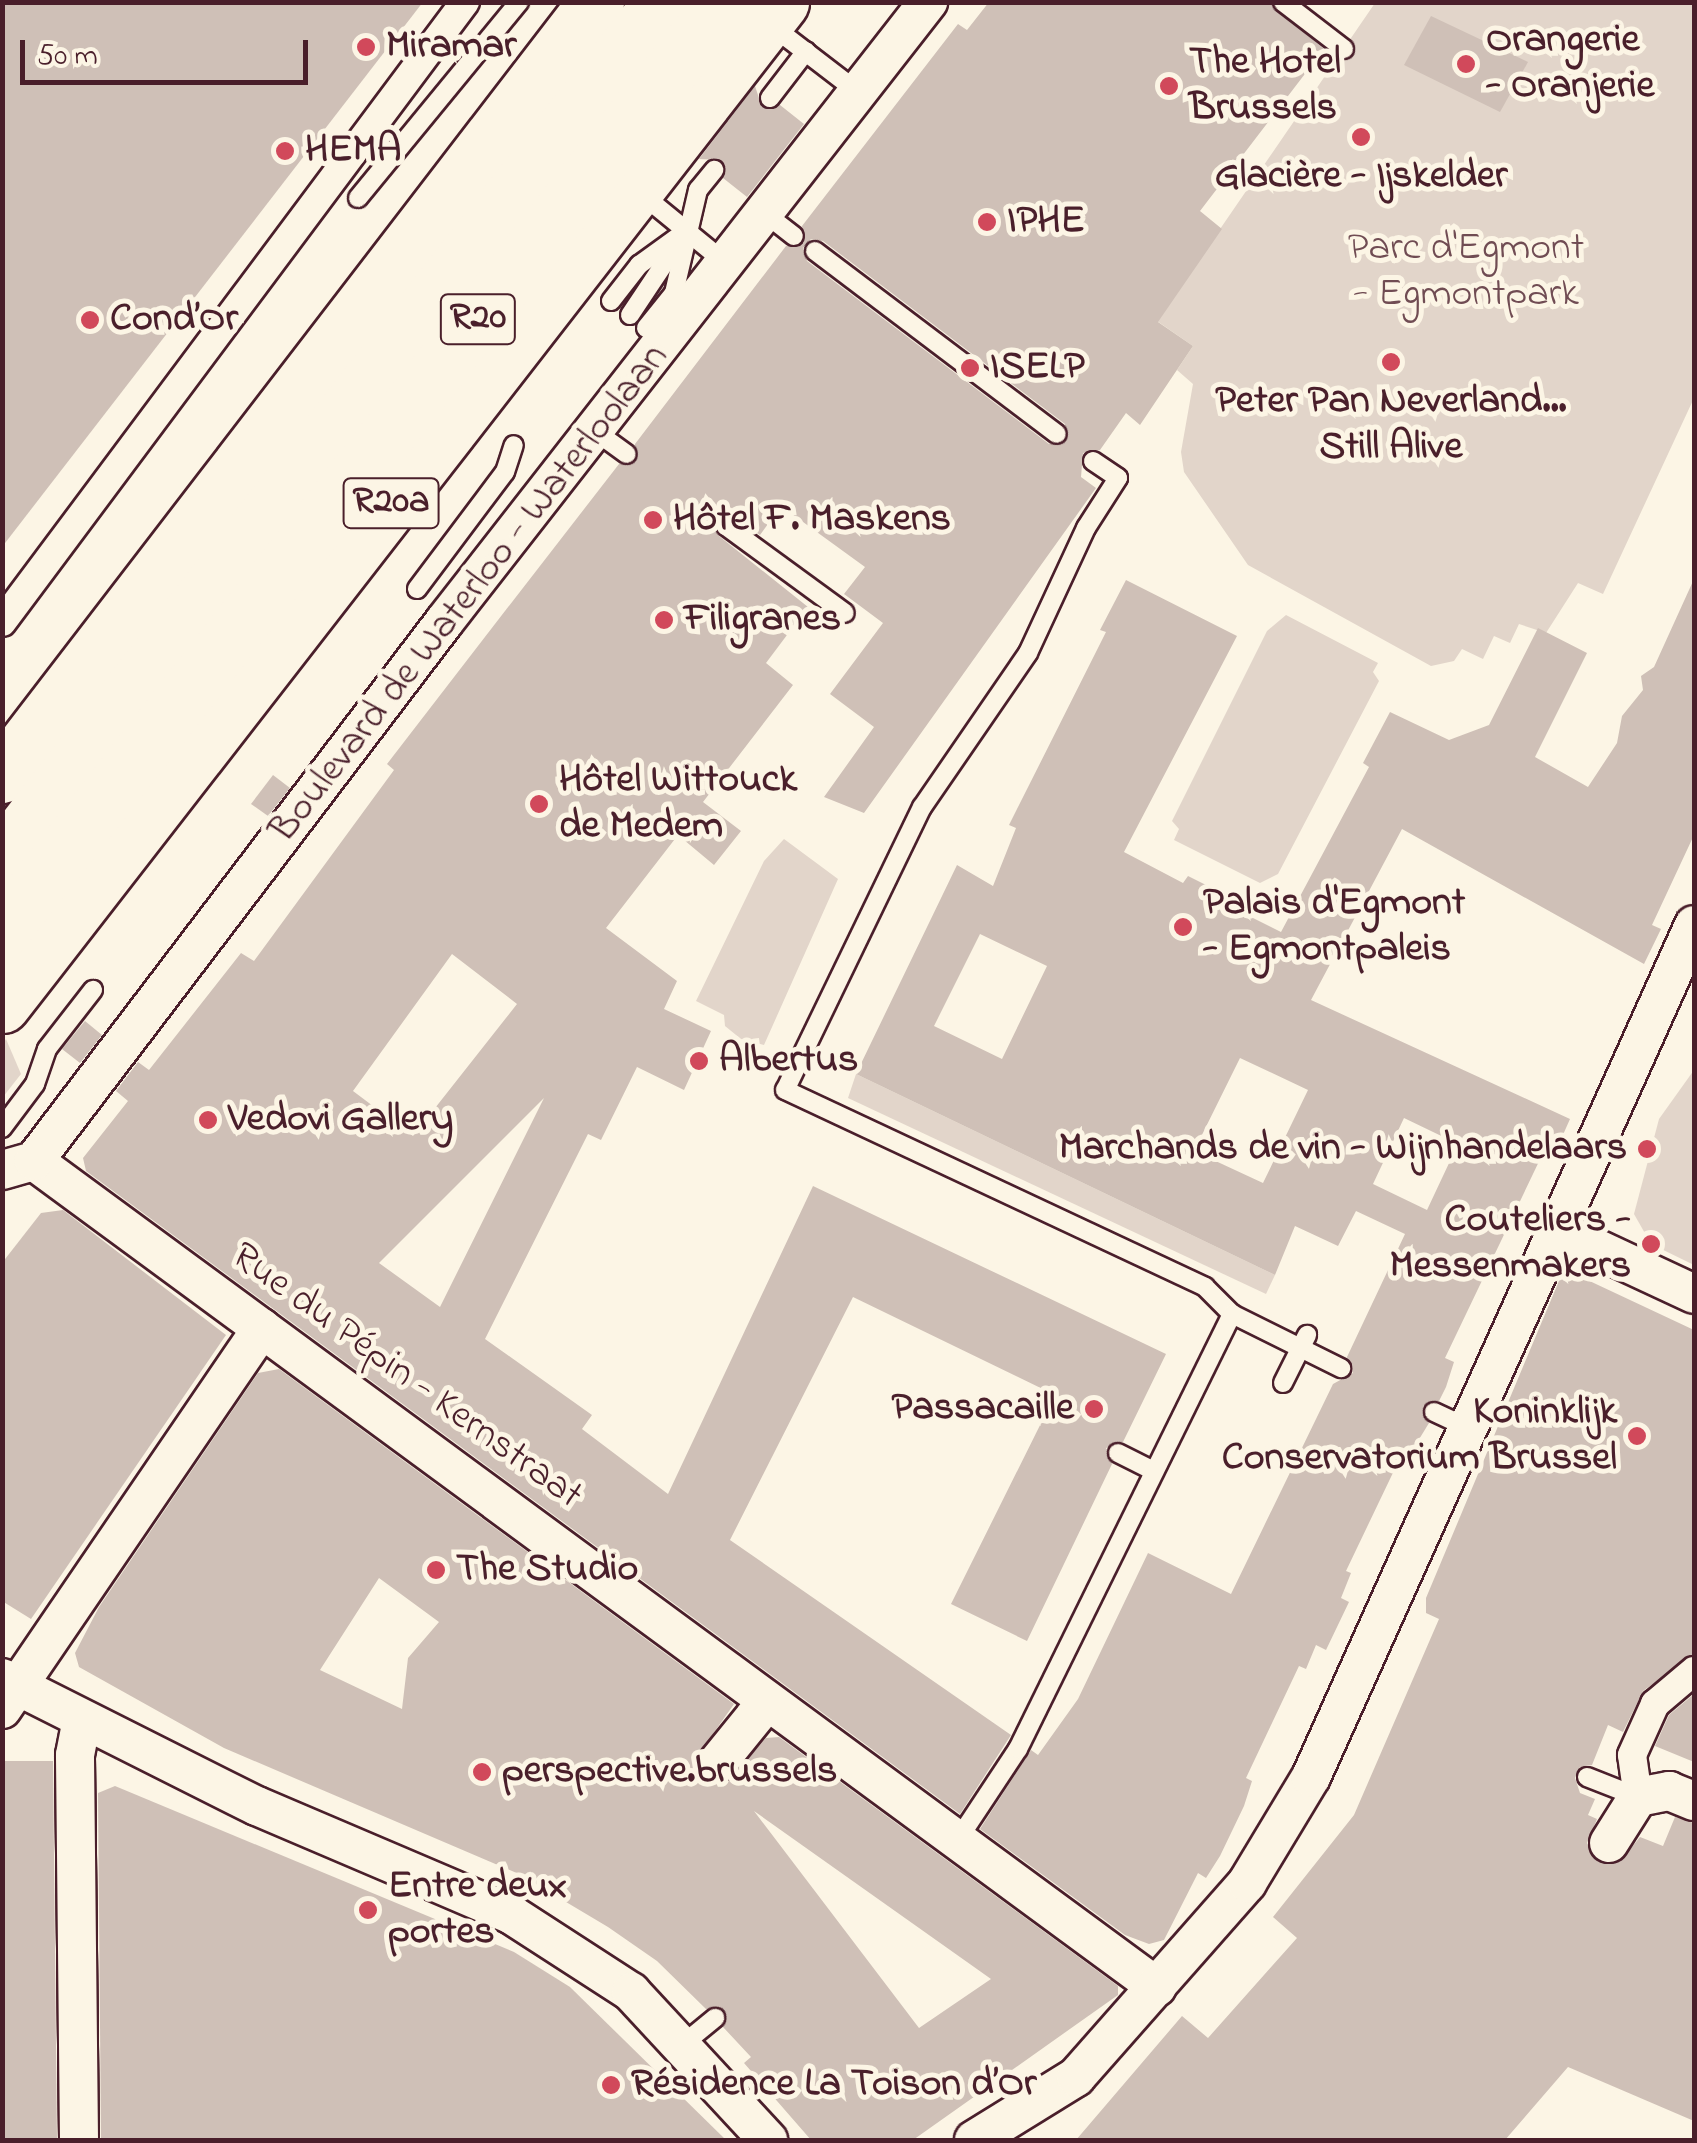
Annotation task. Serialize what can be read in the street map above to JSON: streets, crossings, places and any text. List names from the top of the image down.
{
  "streets": {
    "main road": ["R20", "R20a"],
    "street": ["Boulevard de Waterloo - Waterloolaan", "Rue du Pépin - Kernstraat"]
  },
  "crossings": [
    ["R20", "R20a"],
    ["Boulevard de Waterloo - Waterloolaan", "Rue du Pépin - Kernstraat"]
  ],
  "parks": ["Parc d'Egmont - Egmontpark"],
  "places": [
    "Miramar",
    "Orangerie - Oranjerie",
    "The Hotel Brussels",
    "Glacière - Ijskelder",
    "HEMA",
    "IPHE",
    "Cond’Or",
    "Peter Pan Neverland… Still Alive",
    "ISELP",
    "Hôtel F. Maskens",
    "Filigranes",
    "Hôtel Wittouck de Medem",
    "Palais d'Egmont - Egmontpaleis",
    "Albertus",
    "Vedovi Gallery",
    "Marchands de vin - Wijnhandelaars",
    "Couteliers - Messenmakers",
    "Passacaille",
    "Koninklijk Conservatorium Brussel",
    "The Studio",
    "perspective.brussels",
    "Entre deux portes",
    "Résidence La Toison d’Or"
  ],
  "scale_bar": "50 m"
}
